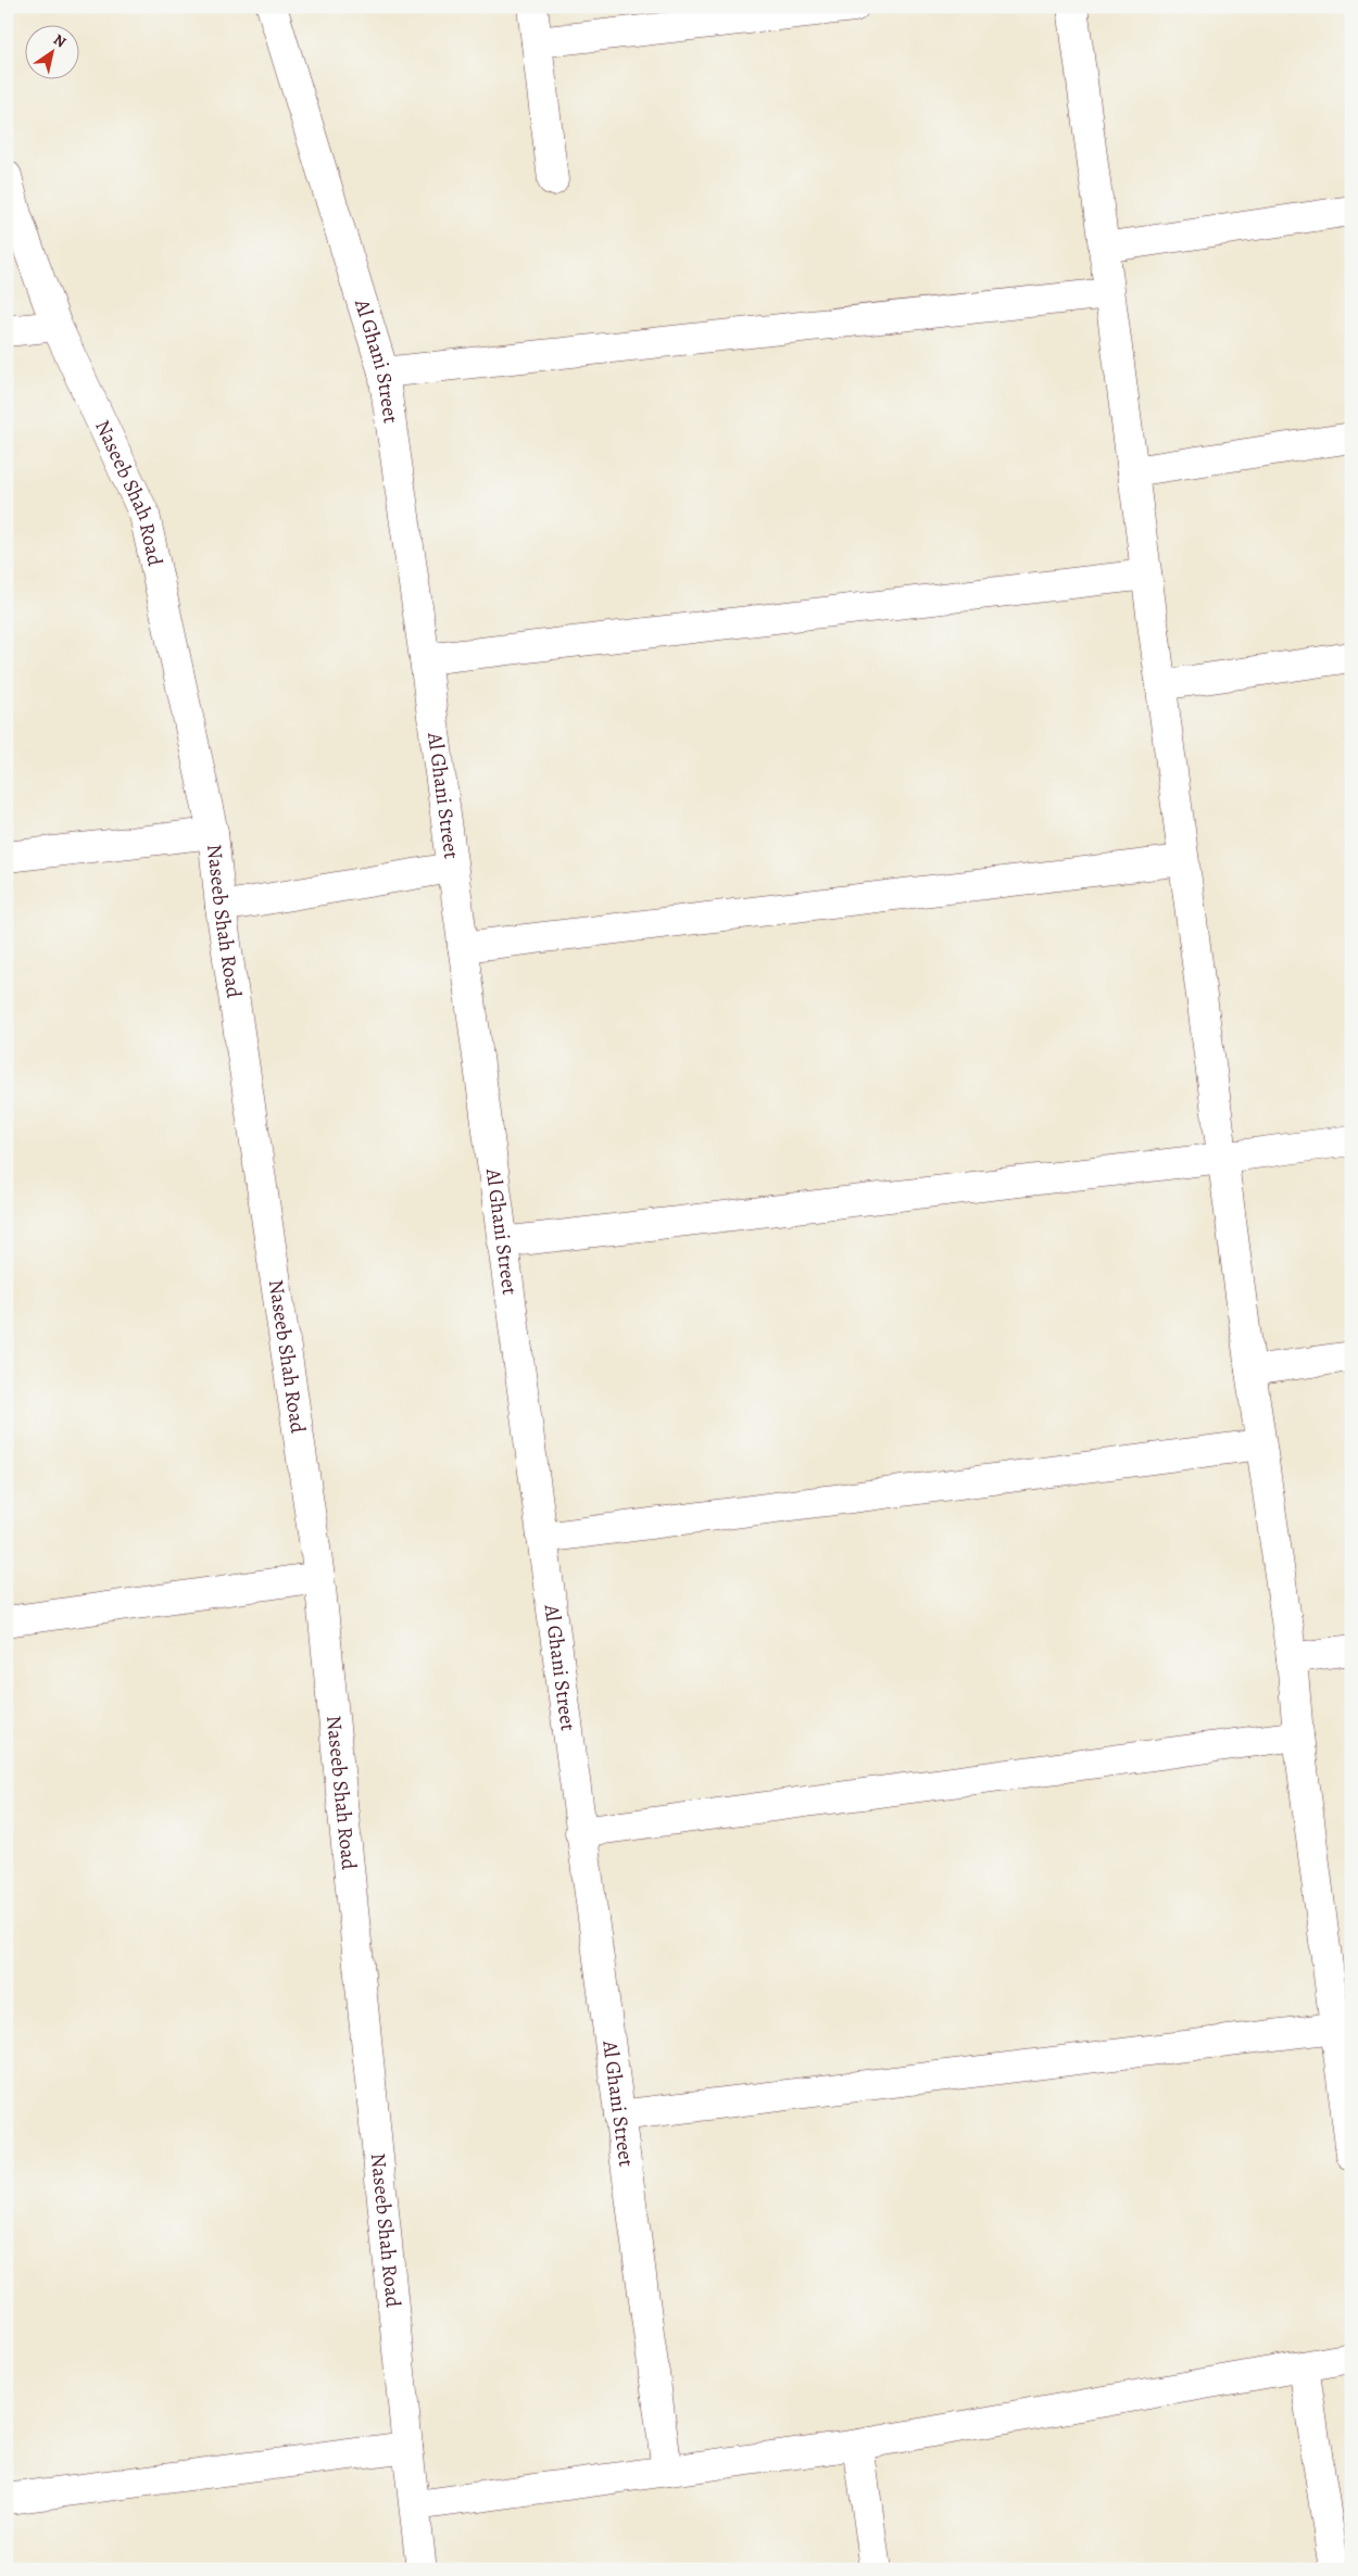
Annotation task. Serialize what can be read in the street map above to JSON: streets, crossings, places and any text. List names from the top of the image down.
{
  "streets": {
    "street": ["Al Ghani Street", "Naseeb Shah Road"]
  },
  "north": "top right"
}
